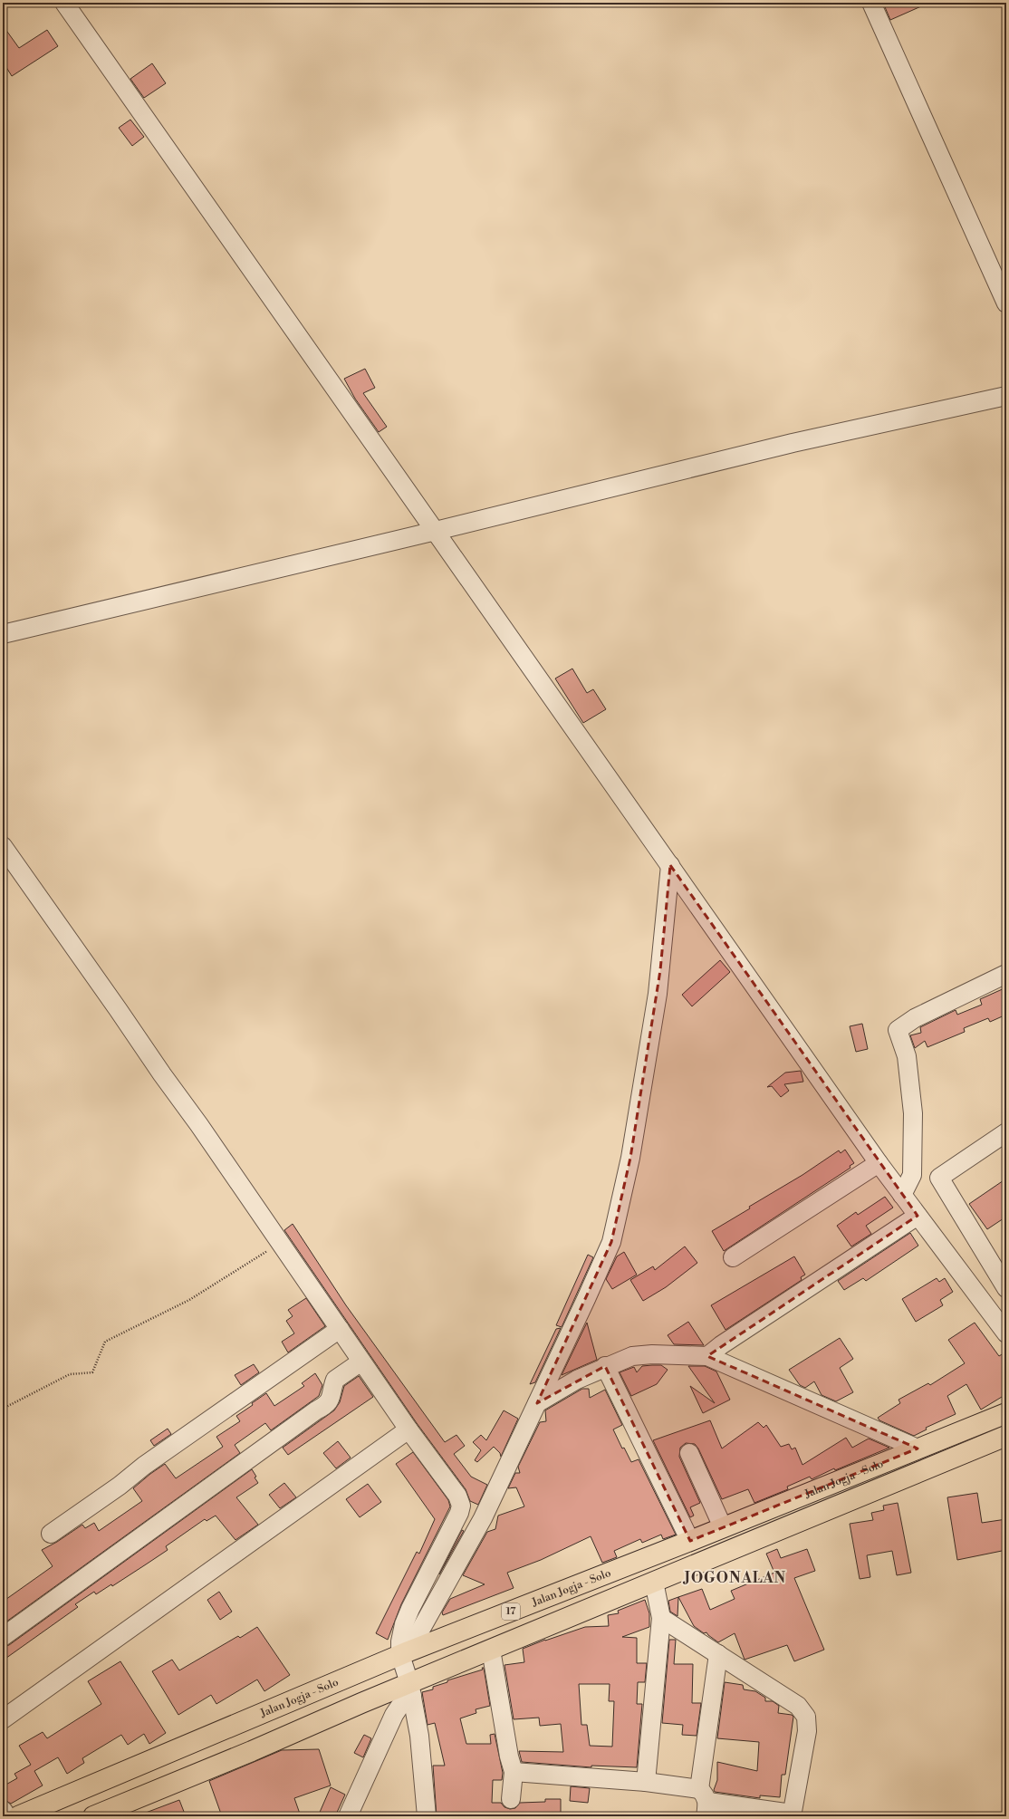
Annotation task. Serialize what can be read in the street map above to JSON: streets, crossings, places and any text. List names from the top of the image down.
{
  "streets": {
    "highway": ["Jalan Jogja - Solo", "17"]
  },
  "districts": ["JOGONALAN"]
}
